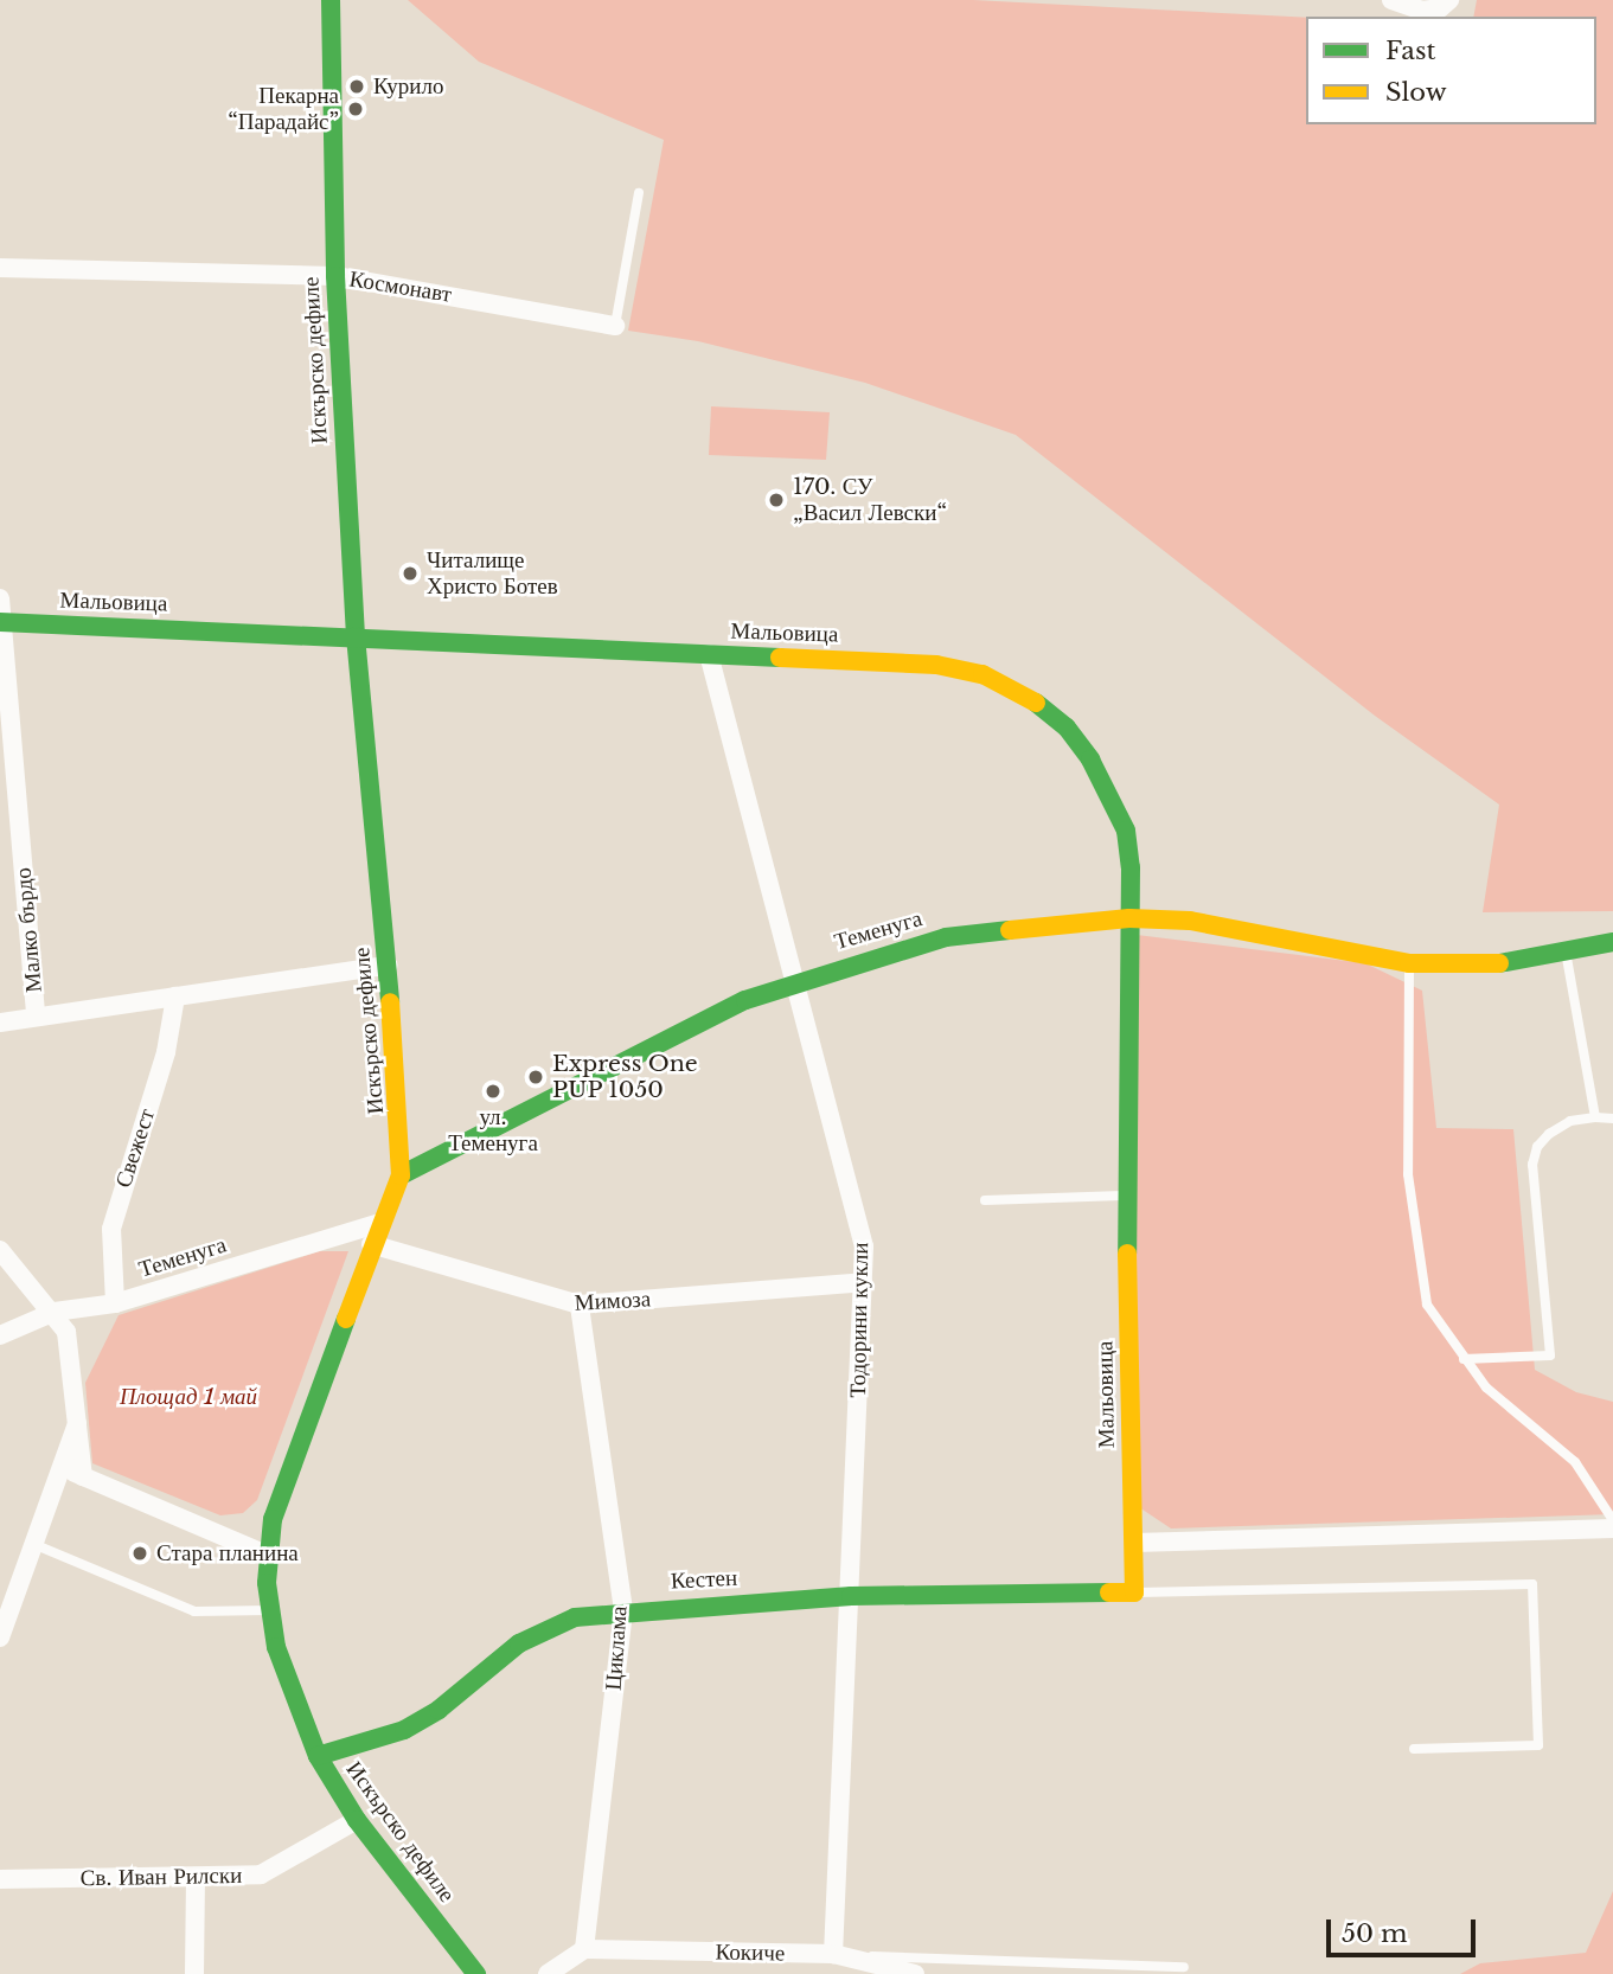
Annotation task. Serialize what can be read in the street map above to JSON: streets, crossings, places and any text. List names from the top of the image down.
{
  "streets": {
    "street": [
      "Космонавт",
      "Искърско дефиле",
      "Мальовица",
      "Малко бърдо",
      "Теменуга",
      "Свежест",
      "Мимоза",
      "Тодорини кукли",
      "Кестен",
      "Циклама",
      "Св. Иван Рилски",
      "Кокиче"
    ]
  },
  "crossings": [
    ["Космонавт", "Искърско дефиле"],
    ["Искърско дефиле", "Мальовица"],
    ["Искърско дефиле", "Теменуга"],
    ["Искърско дефиле", "Мимоза"],
    ["Искърско дефиле", "Кестен"],
    ["Искърско дефиле", "Св. Иван Рилски"],
    ["Мальовица", "Малко бърдо"],
    ["Мальовица", "Теменуга"],
    ["Мальовица", "Тодорини кукли"],
    ["Мальовица", "Кестен"],
    ["Теменуга", "Свежест"],
    ["Теменуга", "Тодорини кукли"],
    ["Мимоза", "Тодорини кукли"],
    ["Мимоза", "Циклама"],
    ["Тодорини кукли", "Кестен"],
    ["Тодорини кукли", "Кокиче"],
    ["Кестен", "Циклама"],
    ["Циклама", "Кокиче"]
  ],
  "parks": ["Площад 1 май"],
  "places": [
    "Курило",
    "Пекарна “Парадайс”",
    "170. СУ „Васил Левски“",
    "Читалище Христо Ботев",
    "Express One PUP 1050",
    "ул. Теменуга",
    "Стара планина"
  ],
  "legend": ["Fast", "Slow"],
  "scale_bar": "50 m"
}
